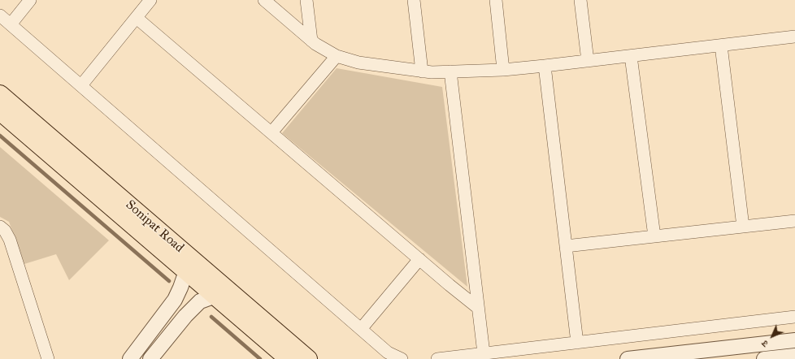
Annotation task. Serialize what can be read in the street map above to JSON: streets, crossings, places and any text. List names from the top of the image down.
{
  "streets": {
    "main road": ["Sonipat Road"]
  },
  "north": "bottom left"
}
